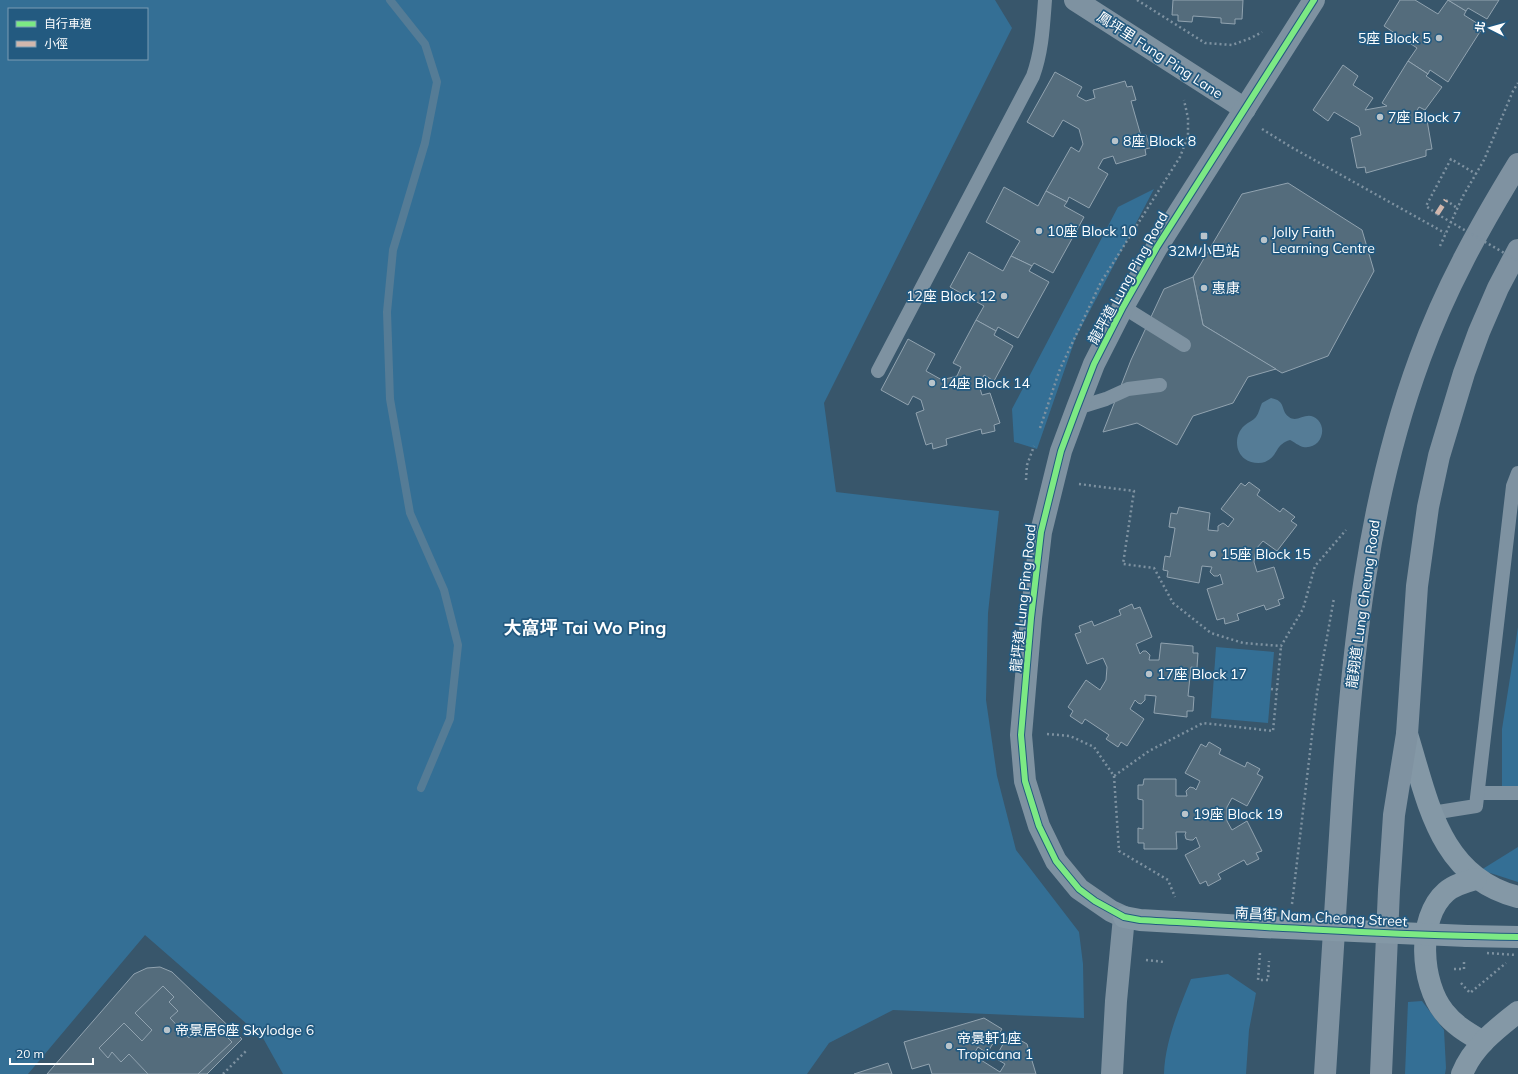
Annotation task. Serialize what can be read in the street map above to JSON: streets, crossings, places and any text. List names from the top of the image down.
{
  "streets": {
    "highway": ["龍翔道 Lung Cheung Road"],
    "main road": ["南昌街 Nam Cheong Street"],
    "street": ["鳳坪里 Fung Ping Lane", "龍坪道 Lung Ping Road"]
  },
  "crossings": [
    ["鳳坪里 Fung Ping Lane", "龍坪道 Lung Ping Road"],
    ["龍坪道 Lung Ping Road", "南昌街 Nam Cheong Street"]
  ],
  "districts": ["大窩坪 Tai Wo Ping"],
  "places": {
    "other": [
      "5座 Block 5",
      "7座 Block 7",
      "8座 Block 8",
      "10座 Block 10",
      "Jolly Faith Learning Centre",
      "惠康",
      "12座 Block 12",
      "14座 Block 14",
      "15座 Block 15",
      "17座 Block 17",
      "19座 Block 19",
      "帝景居6座 Skylodge 6",
      "帝景軒1座 Tropicana 1"
    ],
    "transit": ["32M小巴站"]
  },
  "legend": ["自行車道", "小徑"],
  "scale_bar": "20 m",
  "north": "left"
}
